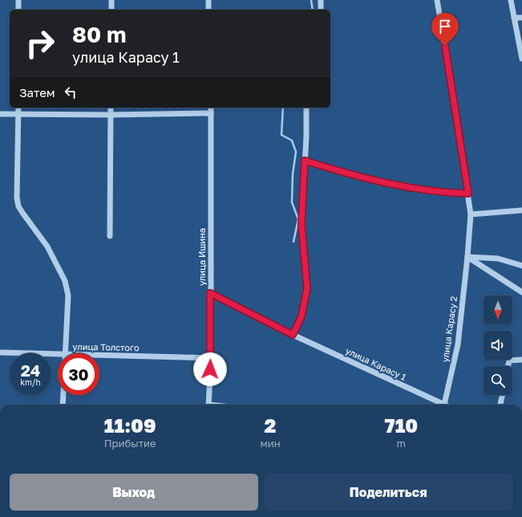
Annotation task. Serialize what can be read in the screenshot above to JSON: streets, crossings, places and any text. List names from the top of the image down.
{
  "streets": {
    "street": [
      "улица Ишина",
      "улица Карасу 2",
      "улица Толстого",
      "улица Карасу 1"
    ]
  },
  "crossings": [
    ["улица Ишина", "улица Толстого"],
    ["улица Ишина", "улица Карасу 1"],
    ["улица Карасу 2", "улица Карасу 1"]
  ],
  "north": "bottom",
  "page": {
    "turn": ["80 m", "улица Карасу 1"],
    "then": "Затем",
    "speed": "24 km/h",
    "limit": "30",
    "eta": [
      "11:09",
      "Прибытие",
      "2",
      "мин",
      "710",
      "m"
    ],
    "buttons": ["Выход", "Поделиться"]
  }
}
